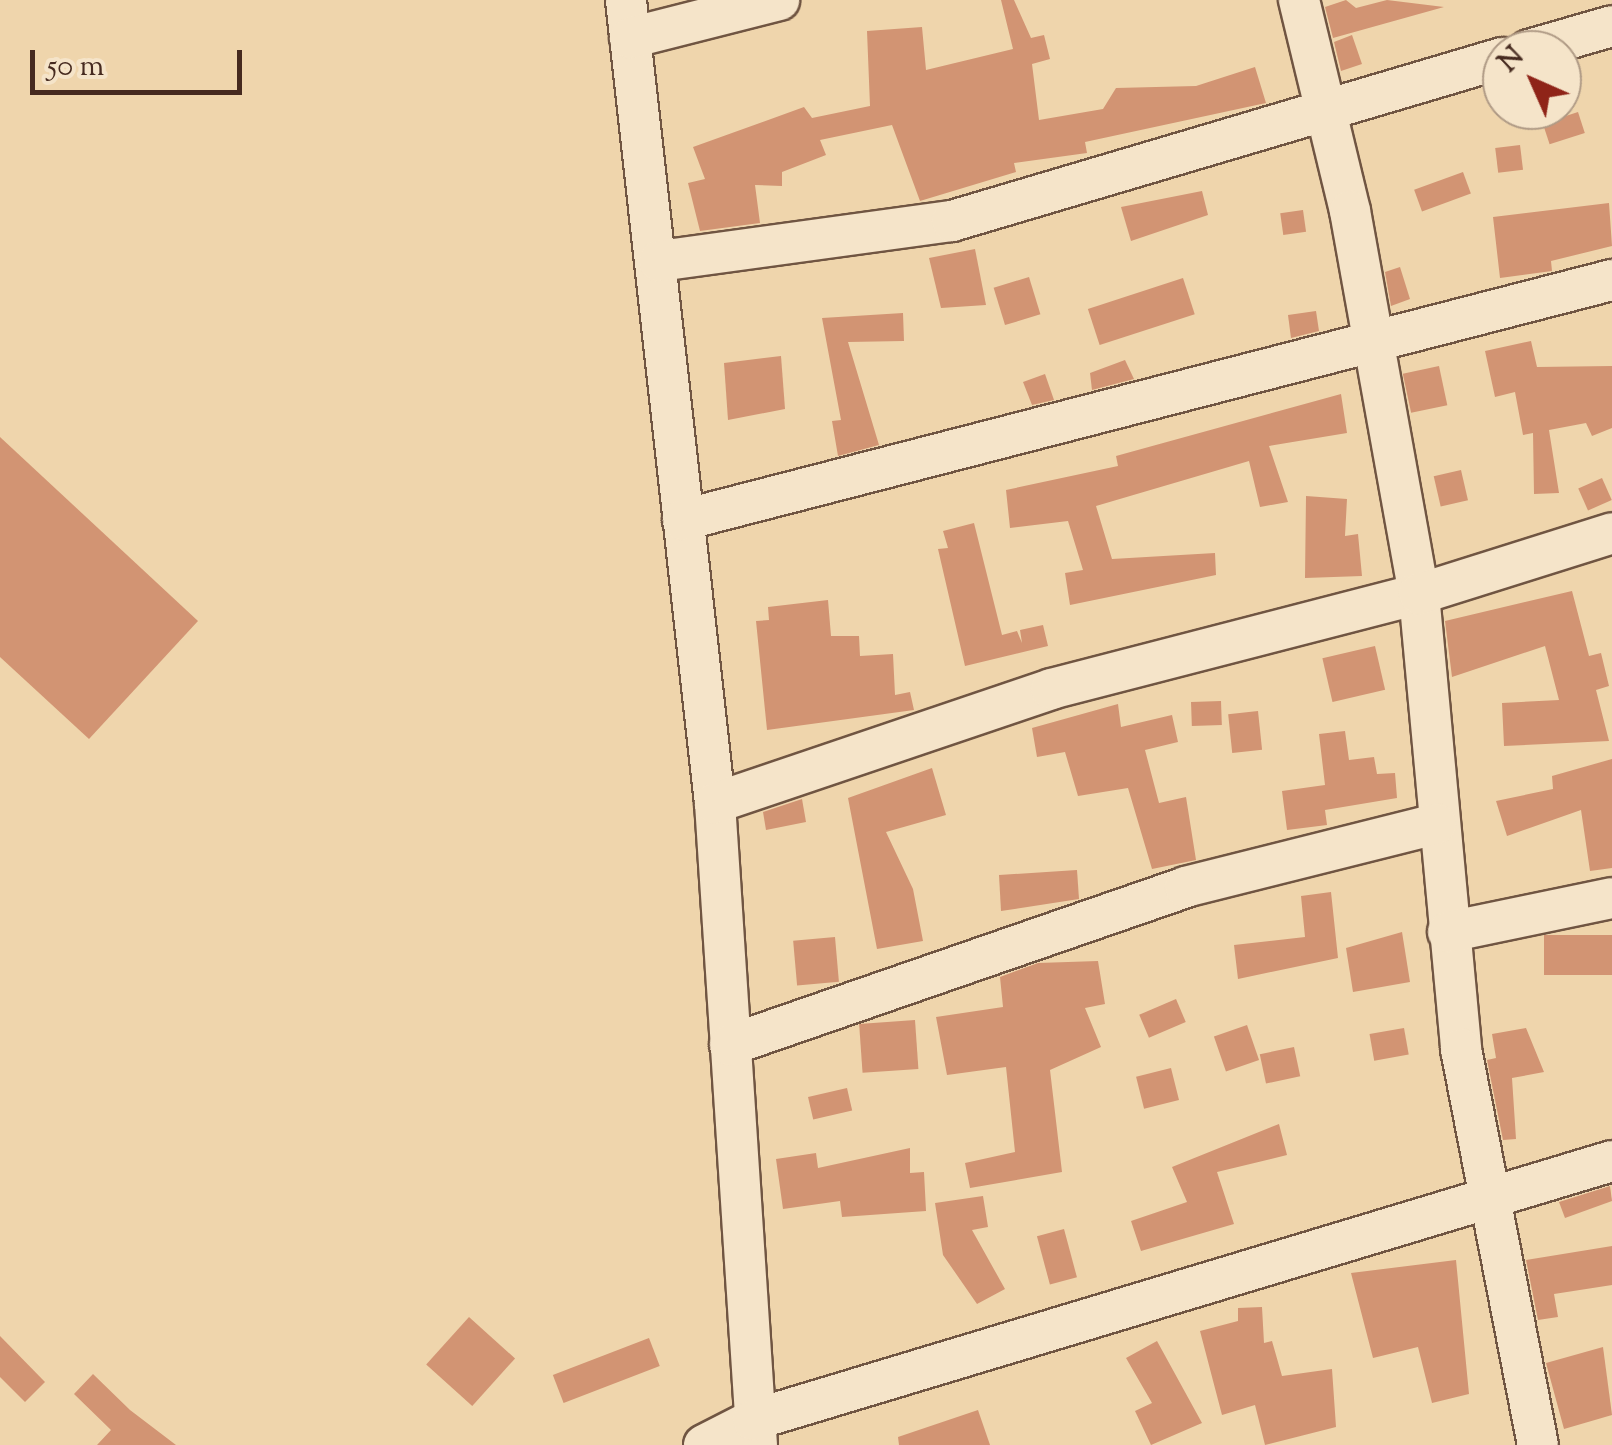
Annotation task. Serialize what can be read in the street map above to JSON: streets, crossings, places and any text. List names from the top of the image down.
{
  "scale_bar": "50 m",
  "north": "top left"
}
